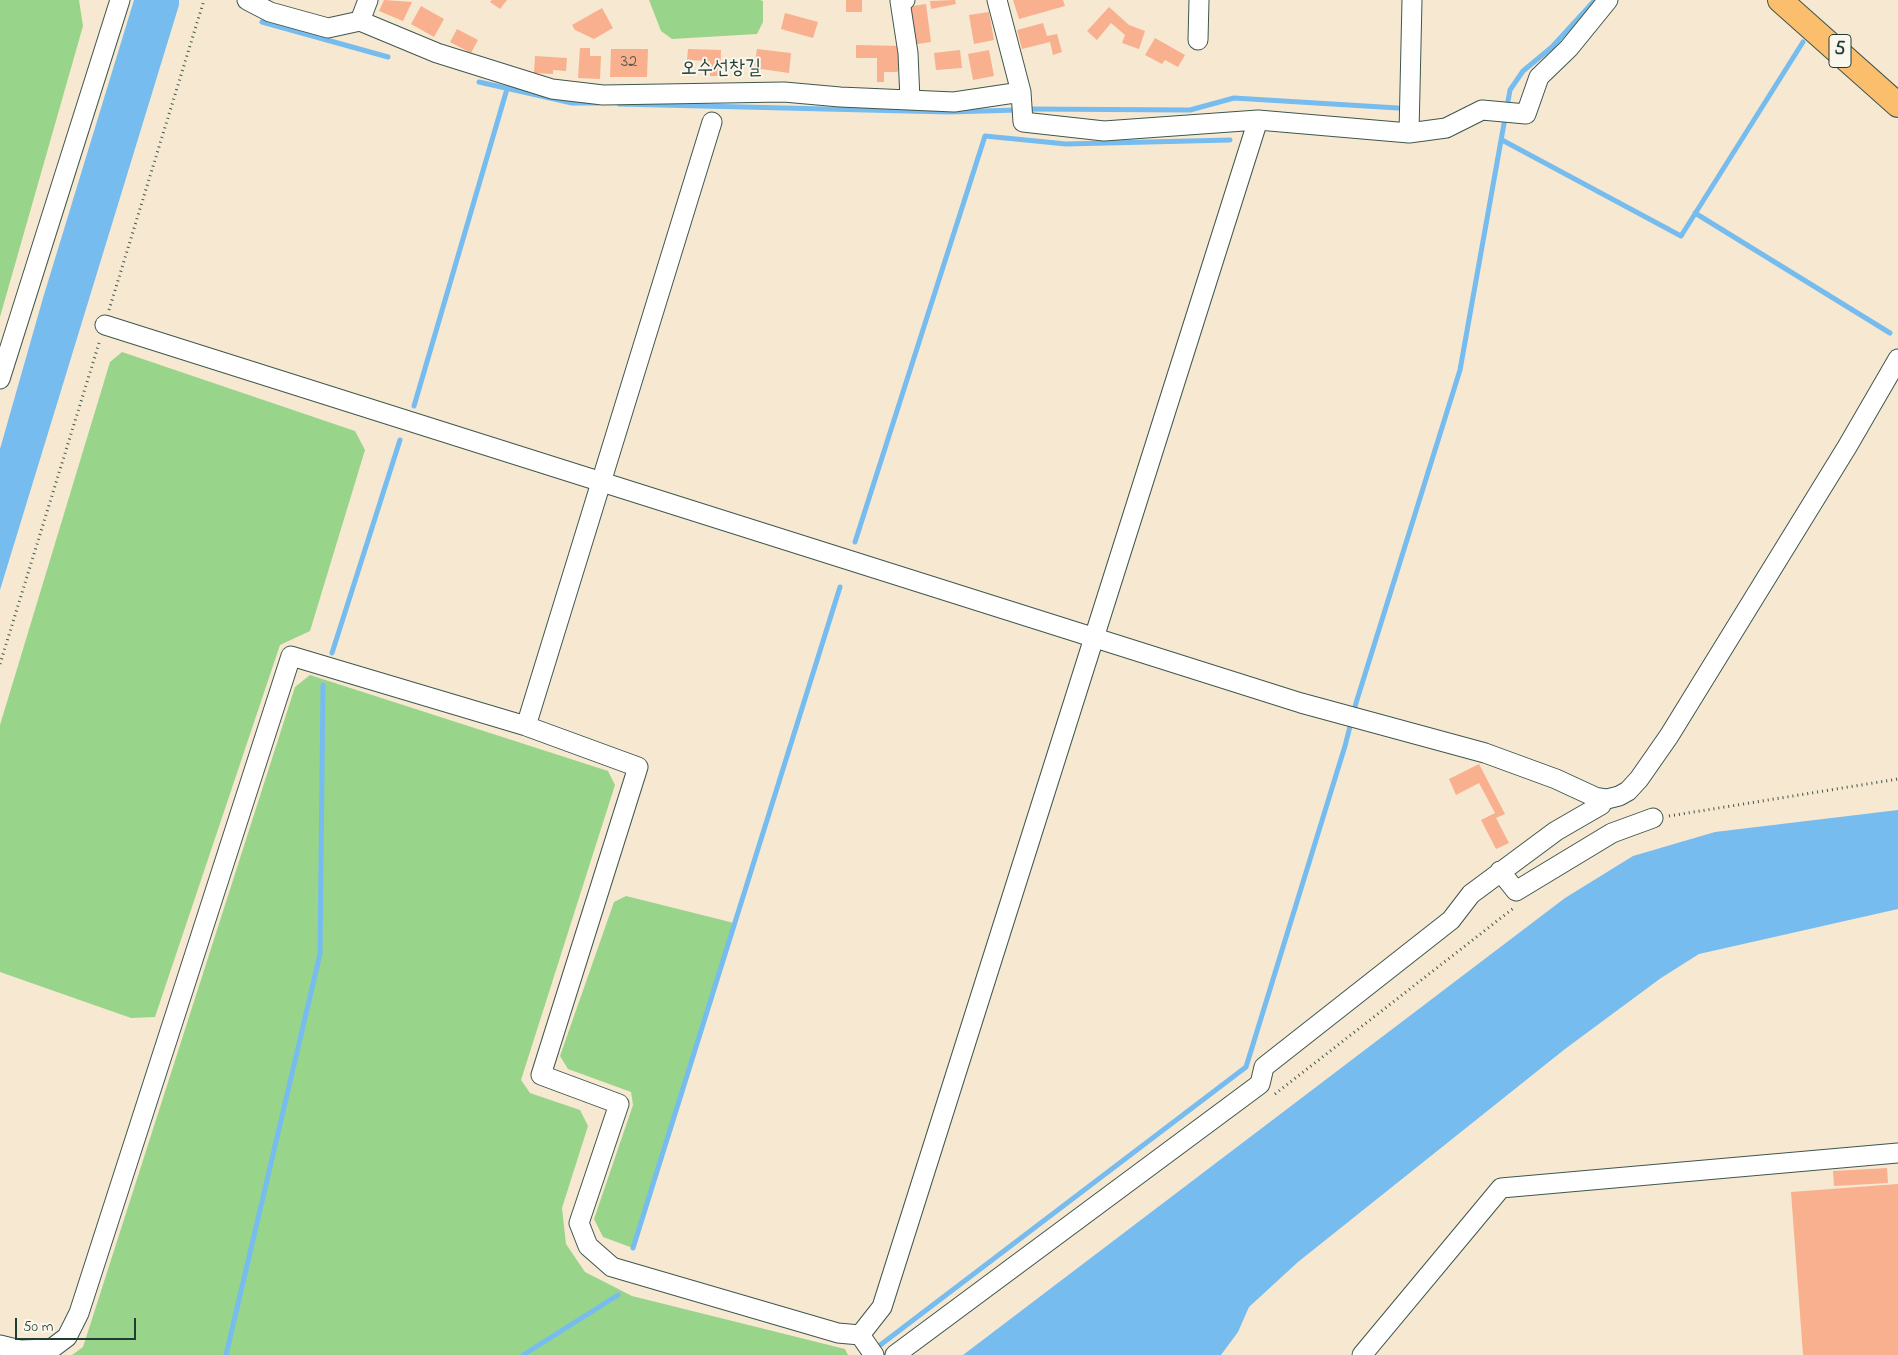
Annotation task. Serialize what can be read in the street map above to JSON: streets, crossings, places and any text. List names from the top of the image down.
{
  "streets": {
    "main road": ["5"],
    "street": ["오수선창길"]
  },
  "house_numbers": ["32"],
  "scale_bar": "50 m"
}
